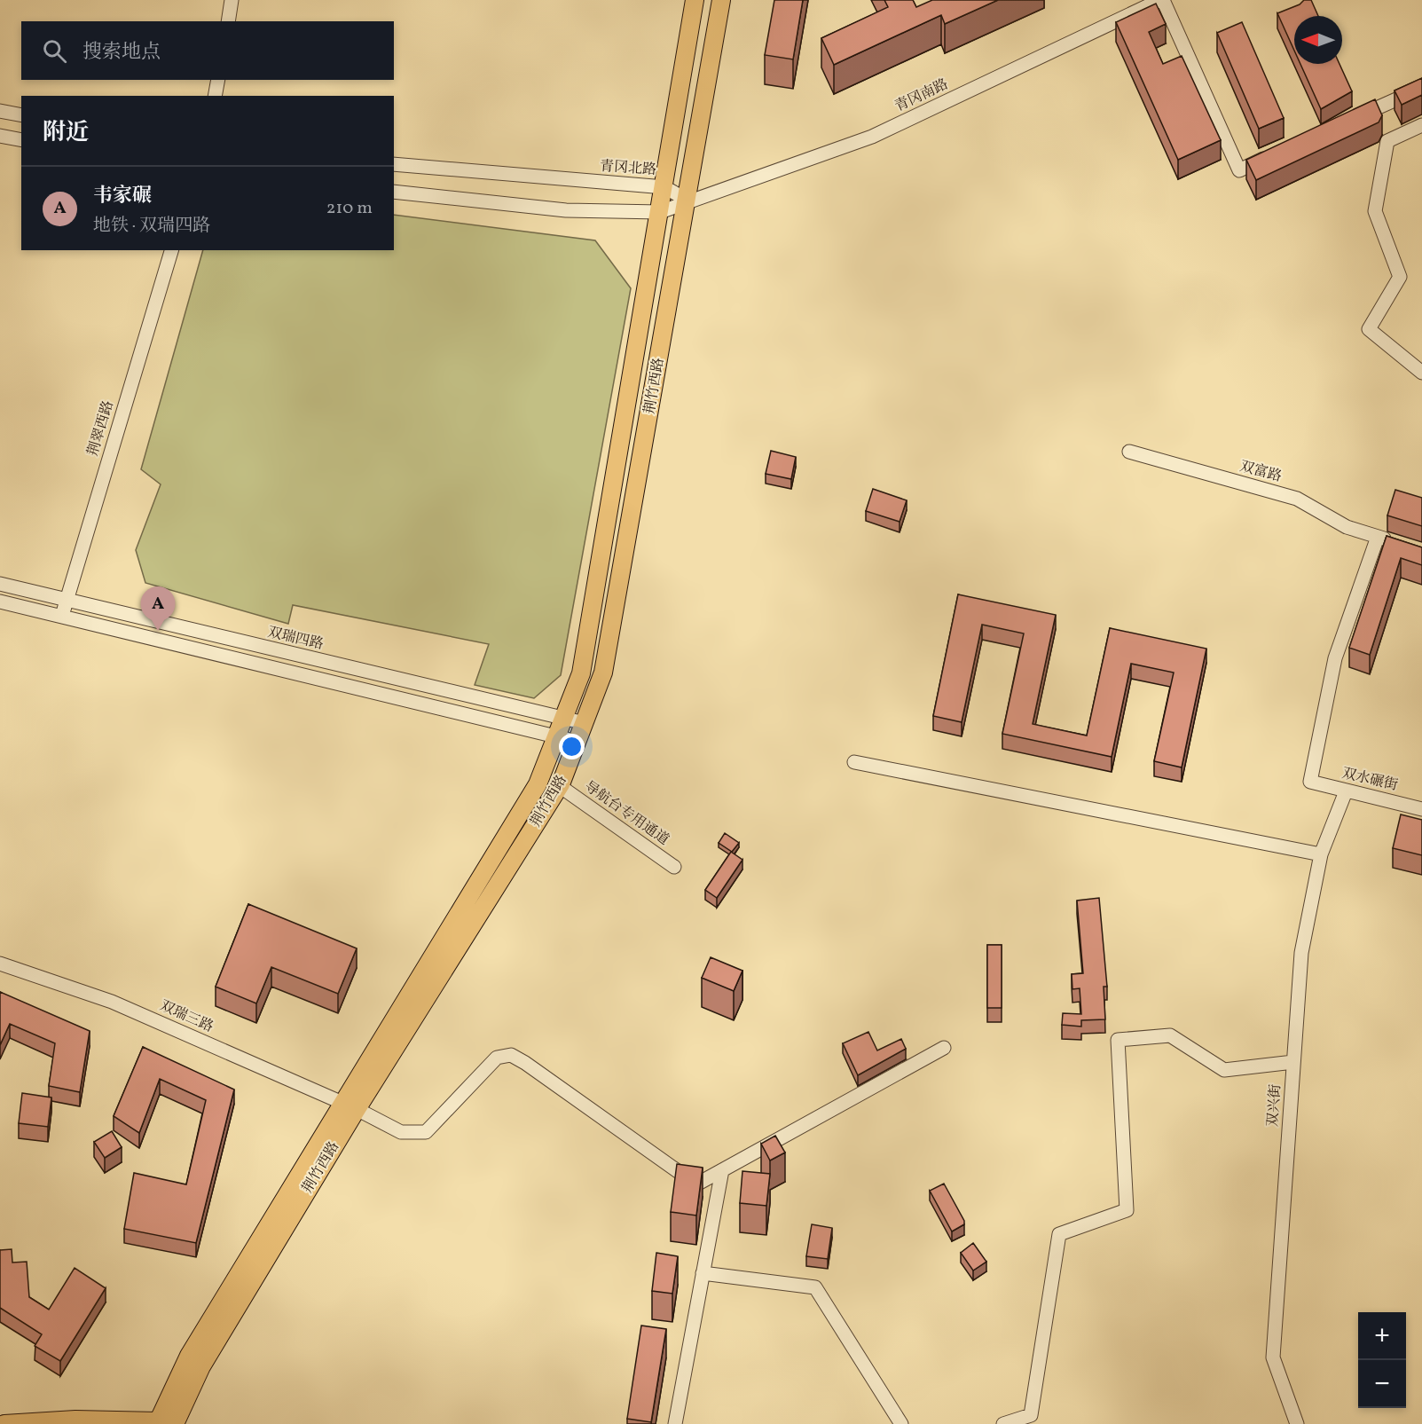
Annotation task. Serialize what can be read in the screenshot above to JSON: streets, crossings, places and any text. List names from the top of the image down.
{
  "streets": {
    "main road": ["荆竹西路"],
    "street": [
      "青冈南路",
      "青冈北路",
      "荆翠西路",
      "双富路",
      "双瑞四路",
      "双水碾街",
      "导航台专用通道",
      "双瑞三路",
      "双兴街"
    ]
  },
  "crossings": [
    ["青冈南路", "青冈北路"],
    ["青冈南路", "荆竹西路"],
    ["青冈北路", "荆竹西路"],
    ["荆竹西路", "双瑞四路"],
    ["荆竹西路", "导航台专用通道"],
    ["荆竹西路", "双瑞三路"],
    ["荆翠西路", "双瑞四路"],
    ["双富路", "双水碾街"],
    ["双水碾街", "双兴街"]
  ],
  "north": "left",
  "page": {
    "search": "搜索地点",
    "heading": "附近",
    "list": [
      {
        "mark": "A",
        "name": "韦家碾",
        "note": "地铁 · 双瑞四路",
        "value": "210 m"
      }
    ],
    "pins": "A",
    "map_buttons": ["+", "−"]
  }
}
